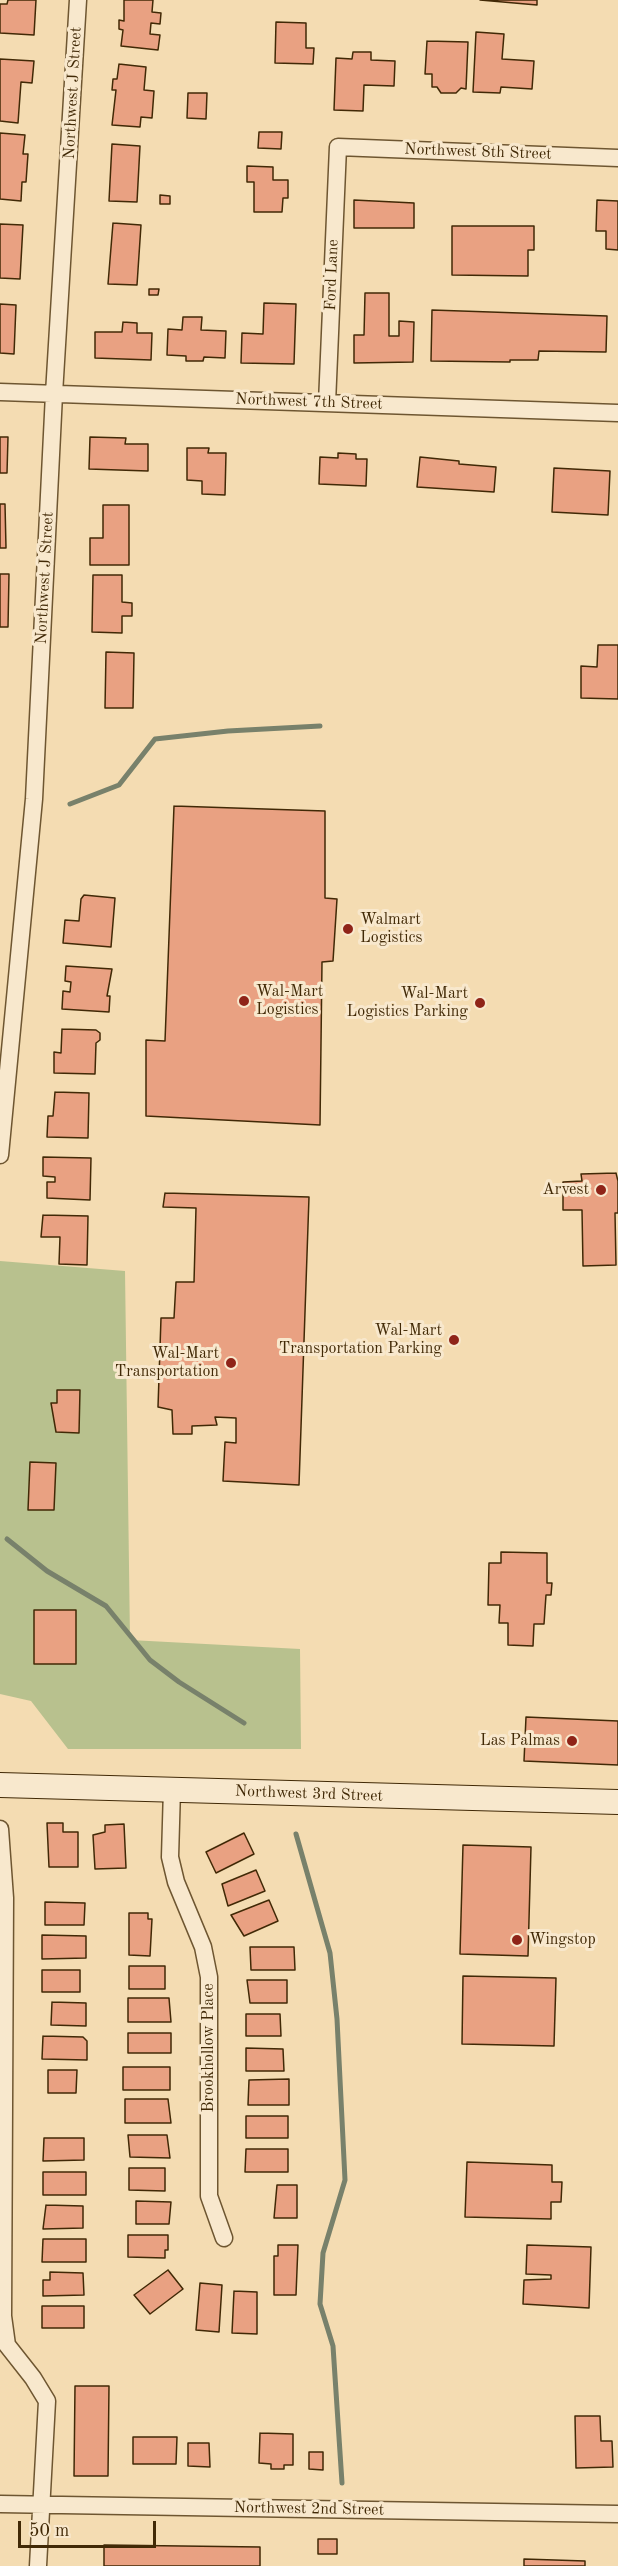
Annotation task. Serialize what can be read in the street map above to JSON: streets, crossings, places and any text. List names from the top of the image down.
{
  "streets": {
    "street": [
      "Northwest J Street",
      "Northwest 8th Street",
      "Ford Lane",
      "Northwest 7th Street",
      "Northwest 3rd Street",
      "Brookhollow Place",
      "Northwest 2nd Street"
    ]
  },
  "crossings": [
    ["Northwest J Street", "Northwest 7th Street"],
    ["Northwest 8th Street", "Ford Lane"],
    ["Ford Lane", "Northwest 7th Street"],
    ["Northwest 3rd Street", "Brookhollow Place"]
  ],
  "places": [
    "Walmart Logistics",
    "Wal-Mart Logistics",
    "Wal-Mart Logistics Parking",
    "Arvest",
    "Wal-Mart Transportation Parking",
    "Wal-Mart Transportation",
    "Las Palmas",
    "Wingstop"
  ],
  "scale_bar": "50 m"
}
